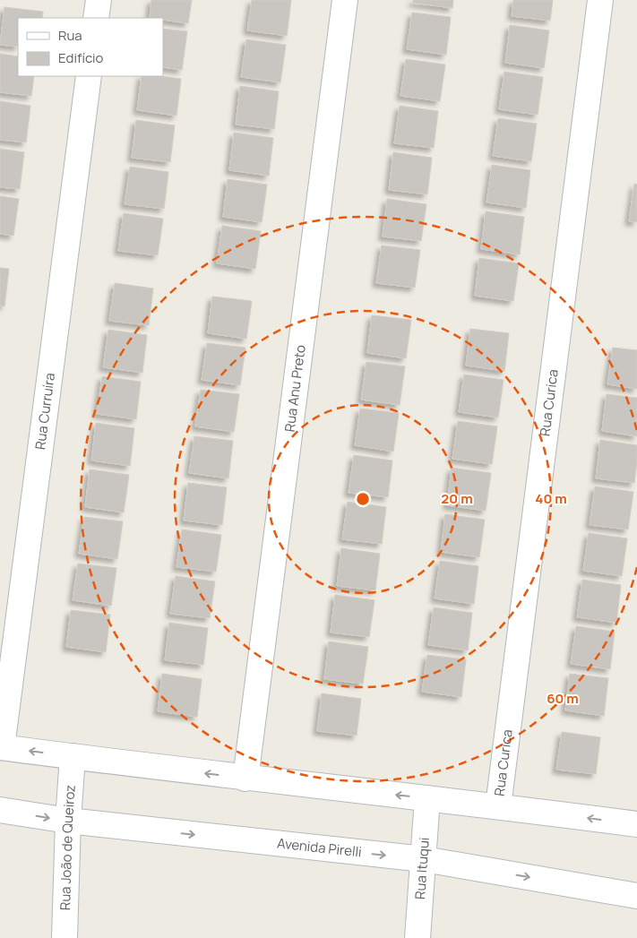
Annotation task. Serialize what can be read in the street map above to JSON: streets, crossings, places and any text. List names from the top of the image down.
{
  "streets": {
    "street": [
      "Rua Anu Preto",
      "Rua Curica",
      "Rua Curruíra",
      "Rua João de Queiroz",
      "Avenida Pirelli",
      "Rua Ituqui"
    ]
  },
  "crossings": [
    ["Rua João de Queiroz", "Avenida Pirelli"],
    ["Avenida Pirelli", "Rua Ituqui"]
  ],
  "legend": ["Rua", "Edifício"],
  "rings": ["20 m", "40 m", "60 m"]
}
